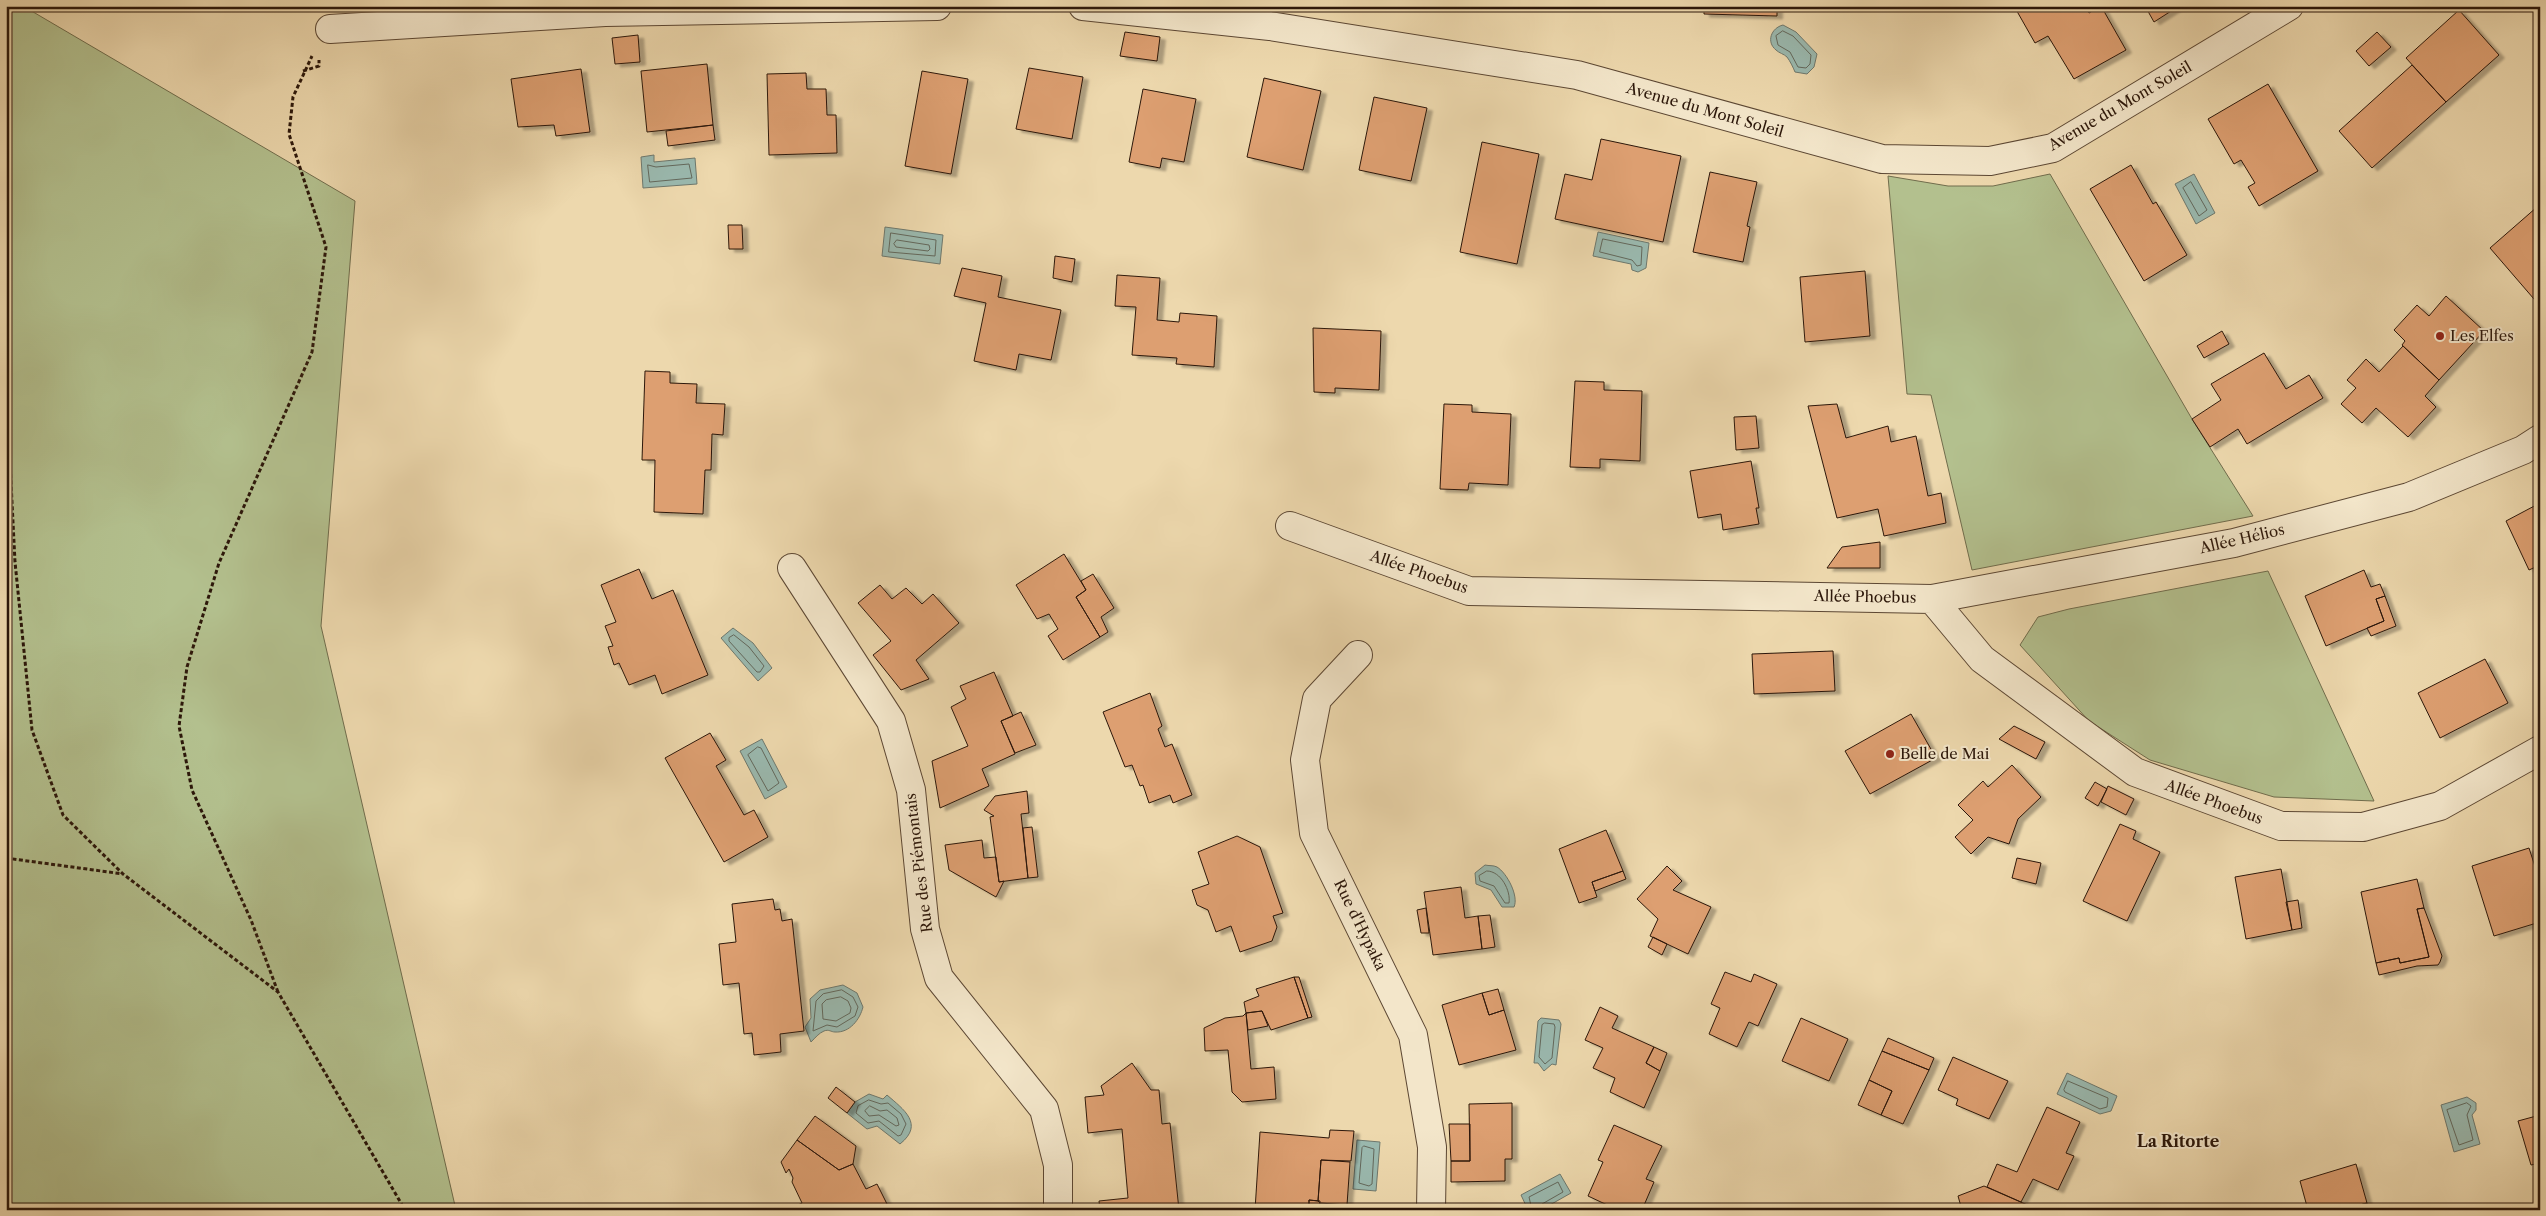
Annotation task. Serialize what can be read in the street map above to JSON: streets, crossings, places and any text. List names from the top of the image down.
{
  "streets": {
    "street": [
      "Avenue du Mont Soleil",
      "Allée Hélios",
      "Allée Phoebus",
      "Rue des Piémontais",
      "Rue d'Hypaka"
    ]
  },
  "crossings": [
    ["Allée Hélios", "Allée Phoebus"]
  ],
  "districts": ["La Ritorte"],
  "places": ["Les Elfes", "Belle de Mai"]
}
